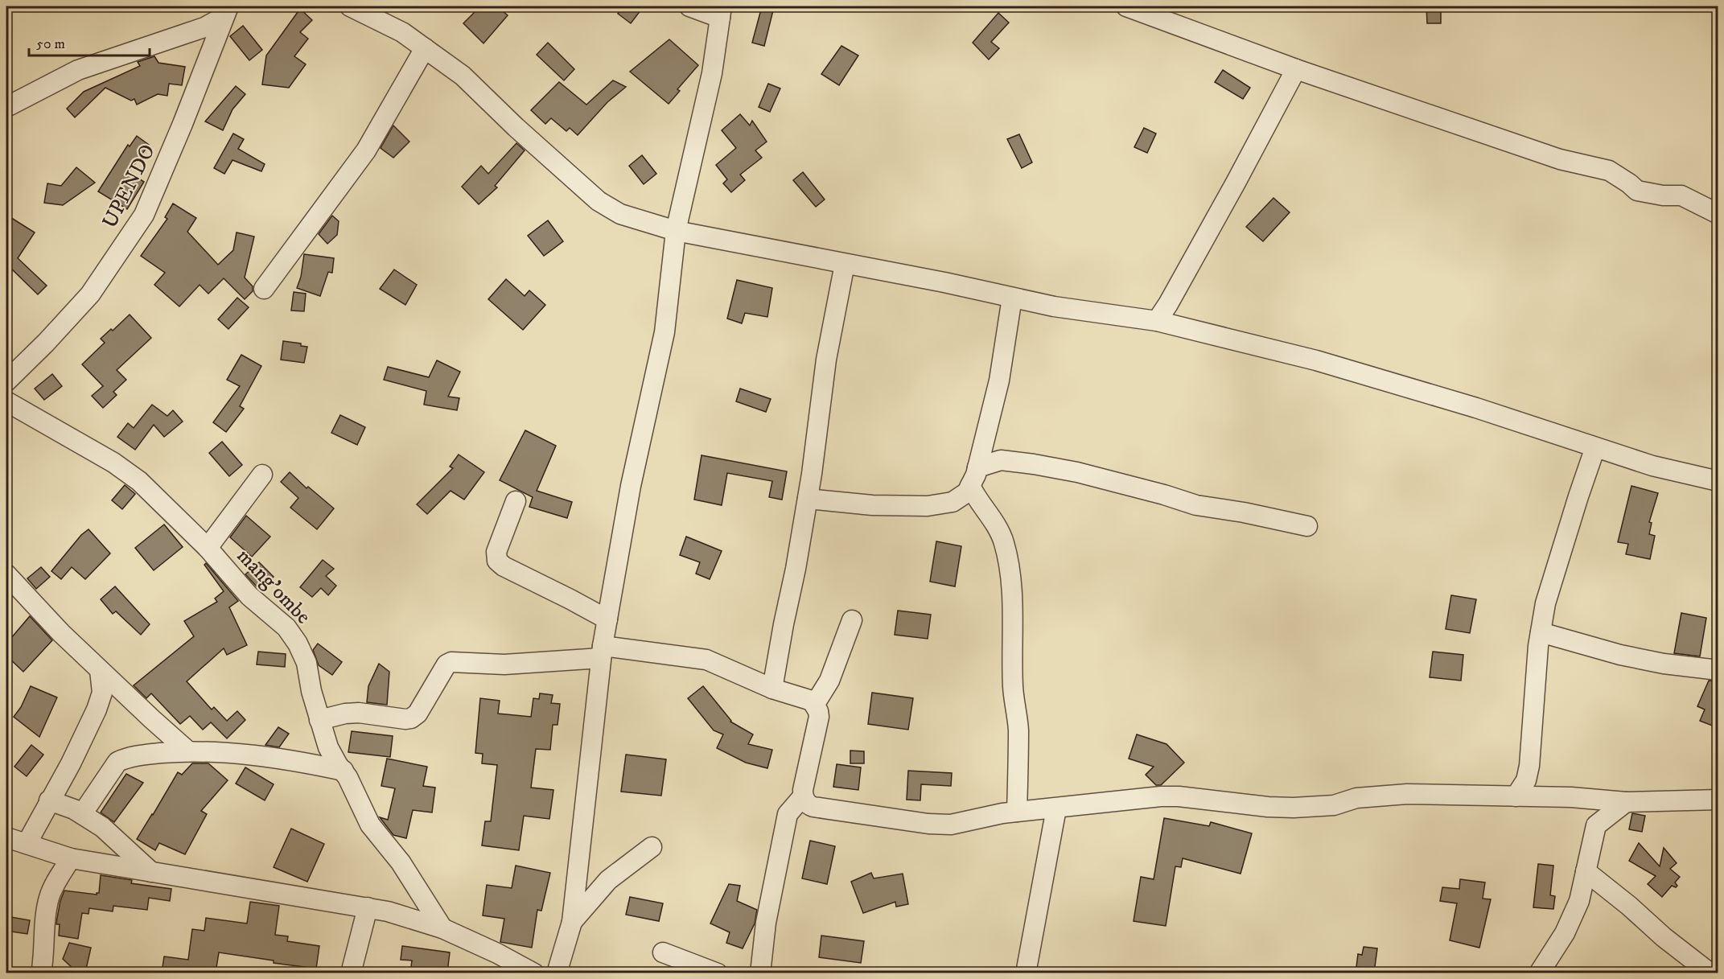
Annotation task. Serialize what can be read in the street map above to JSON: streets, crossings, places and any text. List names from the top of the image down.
{
  "streets": {
    "street": ["UPENDO", "mang'ombe"]
  },
  "scale_bar": "50 m"
}
